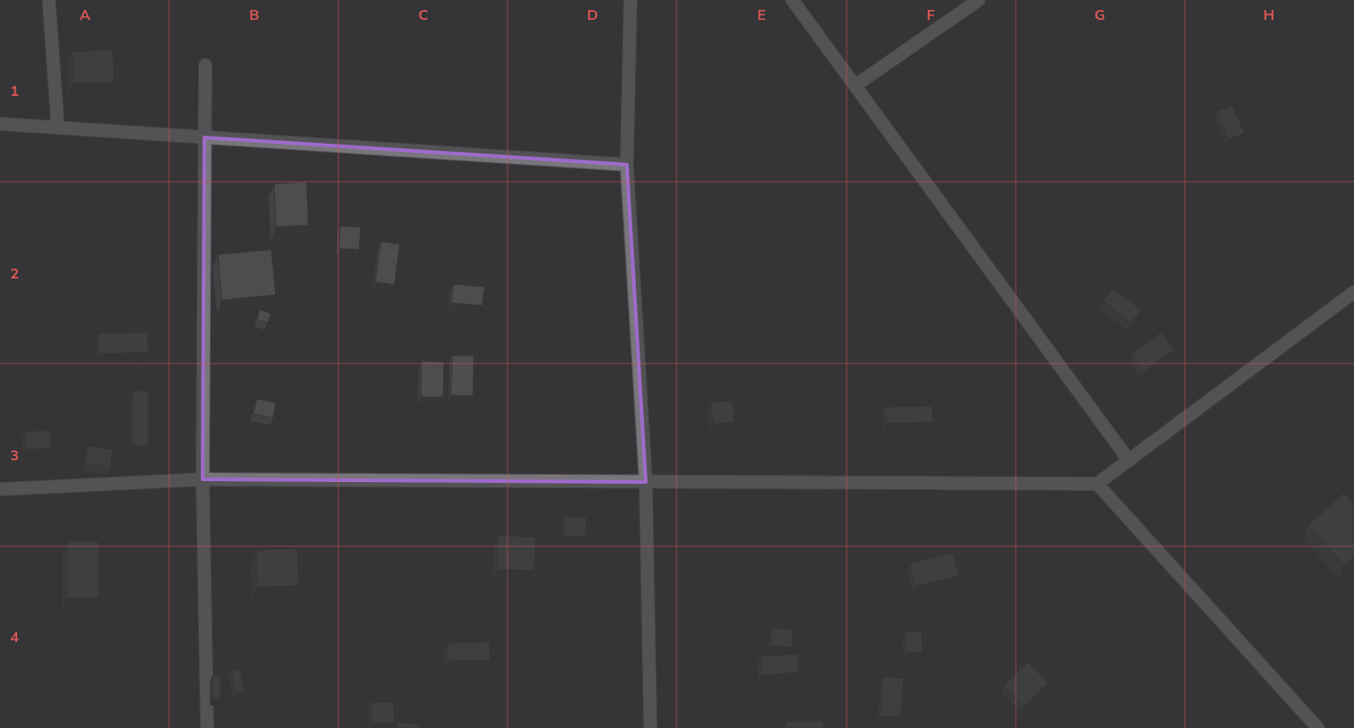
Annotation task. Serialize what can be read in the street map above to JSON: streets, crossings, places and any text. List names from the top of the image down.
{
  "grid": {
    "columns": [
      "A",
      "B",
      "C",
      "D",
      "E",
      "F",
      "G",
      "H"
    ],
    "rows": [
      "1",
      "2",
      "3",
      "4"
    ]
  }
}
